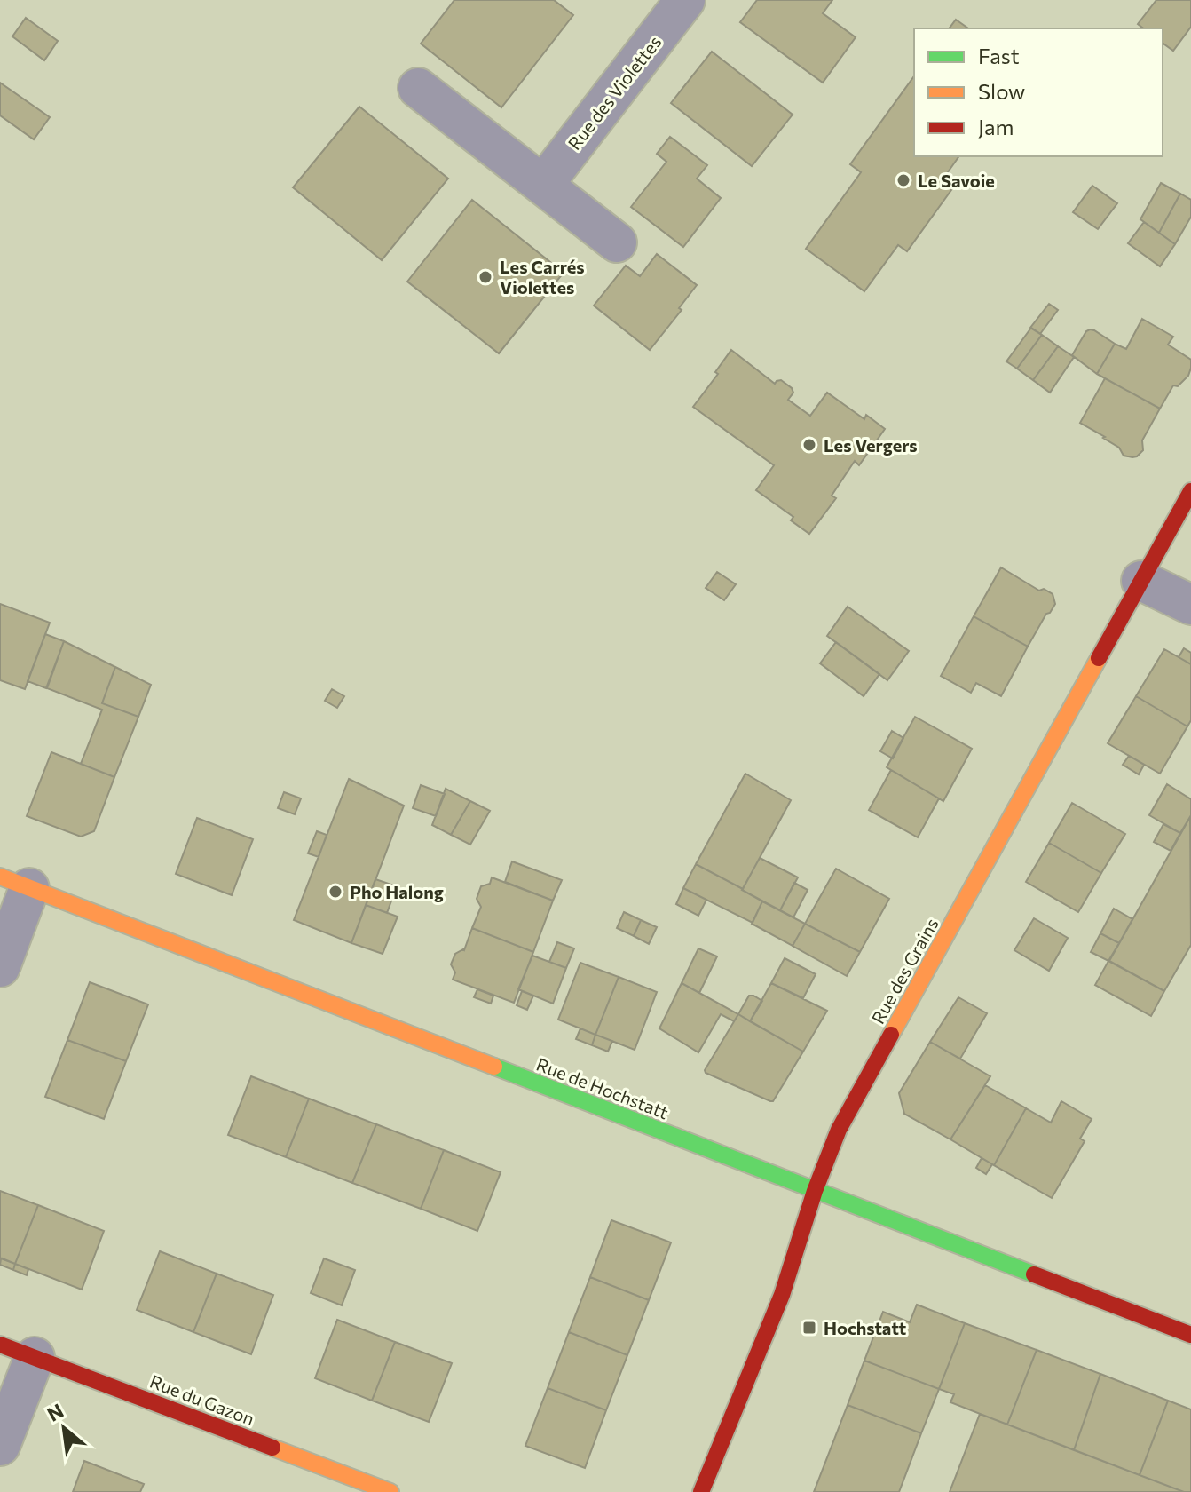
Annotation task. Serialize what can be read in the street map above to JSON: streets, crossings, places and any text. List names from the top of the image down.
{
  "streets": {
    "street": [
      "Rue des Violettes",
      "Rue des Grains",
      "Rue de Hochstatt",
      "Rue du Gazon"
    ]
  },
  "crossings": [
    ["Rue des Grains", "Rue de Hochstatt"]
  ],
  "places": {
    "other": [
      "Le Savoie",
      "Les Carrés Violettes",
      "Les Vergers",
      "Pho Halong"
    ],
    "transit": ["Hochstatt"]
  },
  "legend": ["Fast", "Slow", "Jam"],
  "north": "top left"
}
